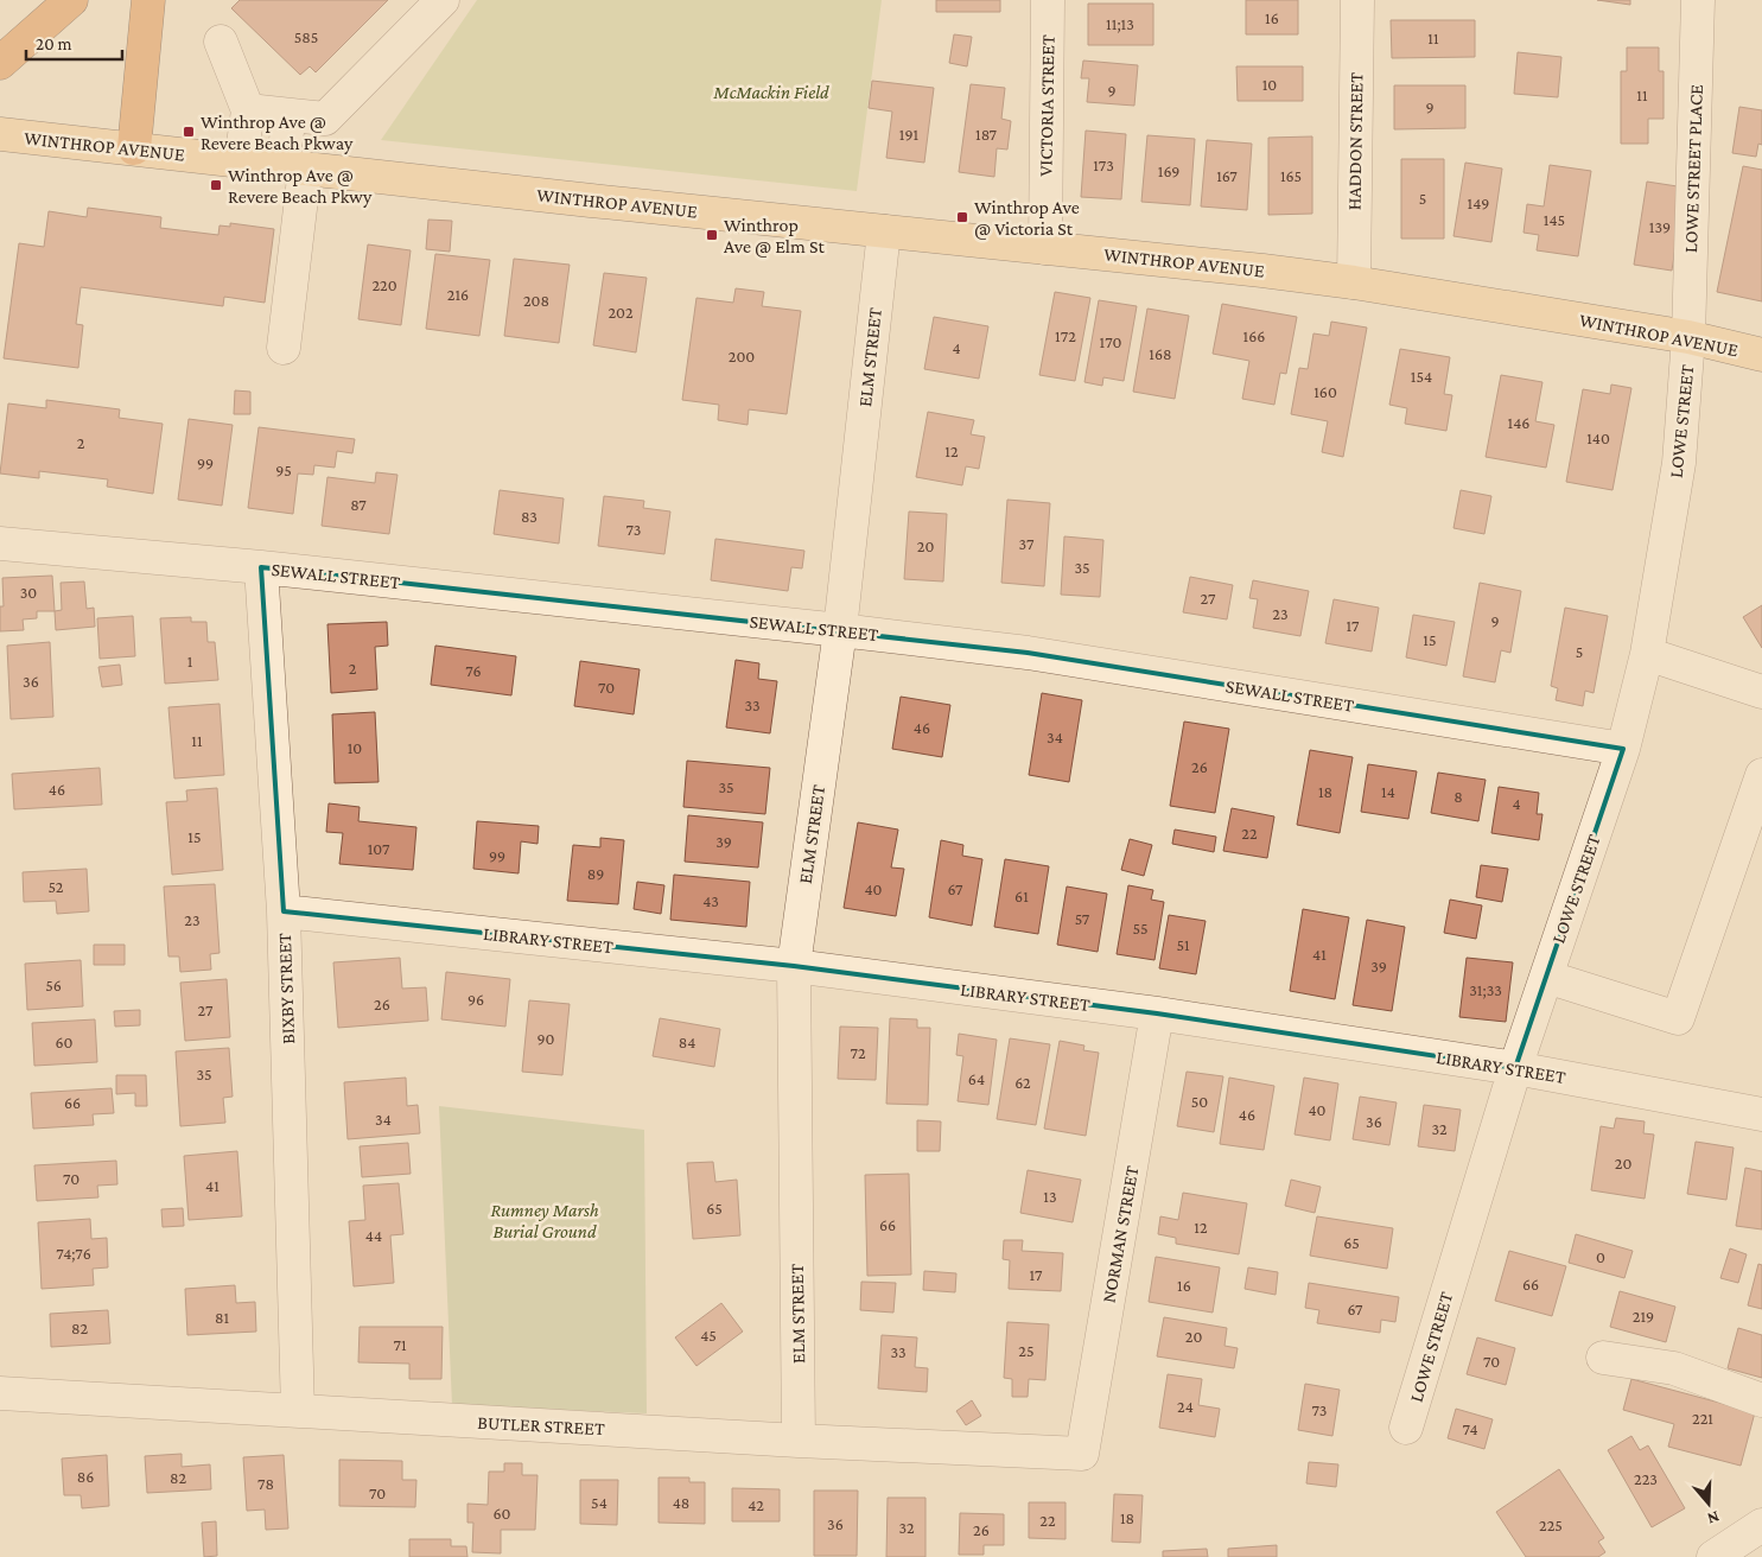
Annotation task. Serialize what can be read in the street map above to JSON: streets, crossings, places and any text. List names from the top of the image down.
{
  "streets": {
    "main road": ["WINTHROP AVENUE"],
    "street": [
      "VICTORIA STREET",
      "HADDON STREET",
      "LOWE STREET PLACE",
      "ELM STREET",
      "LOWE STREET",
      "SEWALL STREET",
      "LIBRARY STREET",
      "BIXBY STREET",
      "NORMAN STREET",
      "BUTLER STREET"
    ]
  },
  "crossings": [
    ["VICTORIA STREET", "WINTHROP AVENUE"],
    ["HADDON STREET", "WINTHROP AVENUE"],
    ["WINTHROP AVENUE", "LOWE STREET PLACE"],
    ["WINTHROP AVENUE", "ELM STREET"],
    ["WINTHROP AVENUE", "LOWE STREET"],
    ["LOWE STREET PLACE", "LOWE STREET"],
    ["ELM STREET", "SEWALL STREET"],
    ["ELM STREET", "LIBRARY STREET"],
    ["ELM STREET", "BUTLER STREET"],
    ["LOWE STREET", "SEWALL STREET"],
    ["LOWE STREET", "LIBRARY STREET"],
    ["SEWALL STREET", "BIXBY STREET"],
    ["LIBRARY STREET", "BIXBY STREET"],
    ["LIBRARY STREET", "NORMAN STREET"],
    ["BIXBY STREET", "BUTLER STREET"],
    ["NORMAN STREET", "BUTLER STREET"]
  ],
  "parks": ["McMackin Field", "Rumney Marsh Burial Ground"],
  "places": {
    "transit": [
      "Winthrop Ave @ Revere Beach Pkway",
      "Winthrop Ave @ Revere Beach Pkwy",
      "Winthrop Ave @ Victoria St",
      "Winthrop Ave @ Elm St"
    ]
  },
  "house_numbers": [
    "16",
    "11;13",
    "585",
    "11",
    "10",
    "9",
    "11",
    "9",
    "191",
    "187",
    "173",
    "169",
    "167",
    "165",
    "5",
    "149",
    "145",
    "139",
    "220",
    "216",
    "208",
    "202",
    "172",
    "166",
    "170",
    "4",
    "168",
    "200",
    "154",
    "160",
    "146",
    "140",
    "2",
    "12",
    "99",
    "95",
    "87",
    "83",
    "73",
    "37",
    "20",
    "35",
    "30",
    "27",
    "23",
    "9",
    "17",
    "15",
    "5",
    "1",
    "2",
    "76",
    "36",
    "70",
    "33",
    "46",
    "34",
    "11",
    "10",
    "26",
    "35",
    "46",
    "18",
    "14",
    "8",
    "4",
    "22",
    "15",
    "39",
    "107",
    "99",
    "89",
    "52",
    "40",
    "67",
    "61",
    "43",
    "57",
    "23",
    "55",
    "51",
    "41",
    "39",
    "56",
    "31;33",
    "96",
    "26",
    "27",
    "90",
    "60",
    "84",
    "72",
    "35",
    "64",
    "62",
    "50",
    "66",
    "40",
    "46",
    "34",
    "36",
    "32",
    "20",
    "70",
    "41",
    "13",
    "65",
    "66",
    "12",
    "44",
    "65",
    "74;76",
    "0",
    "17",
    "66",
    "16",
    "67",
    "219",
    "81",
    "82",
    "45",
    "20",
    "71",
    "25",
    "33",
    "70",
    "24",
    "73",
    "221",
    "74",
    "86",
    "82",
    "223",
    "78",
    "70",
    "54",
    "48",
    "42",
    "60",
    "18",
    "22",
    "36",
    "225",
    "32",
    "26"
  ],
  "scale_bar": "20 m",
  "north": "bottom"
}
